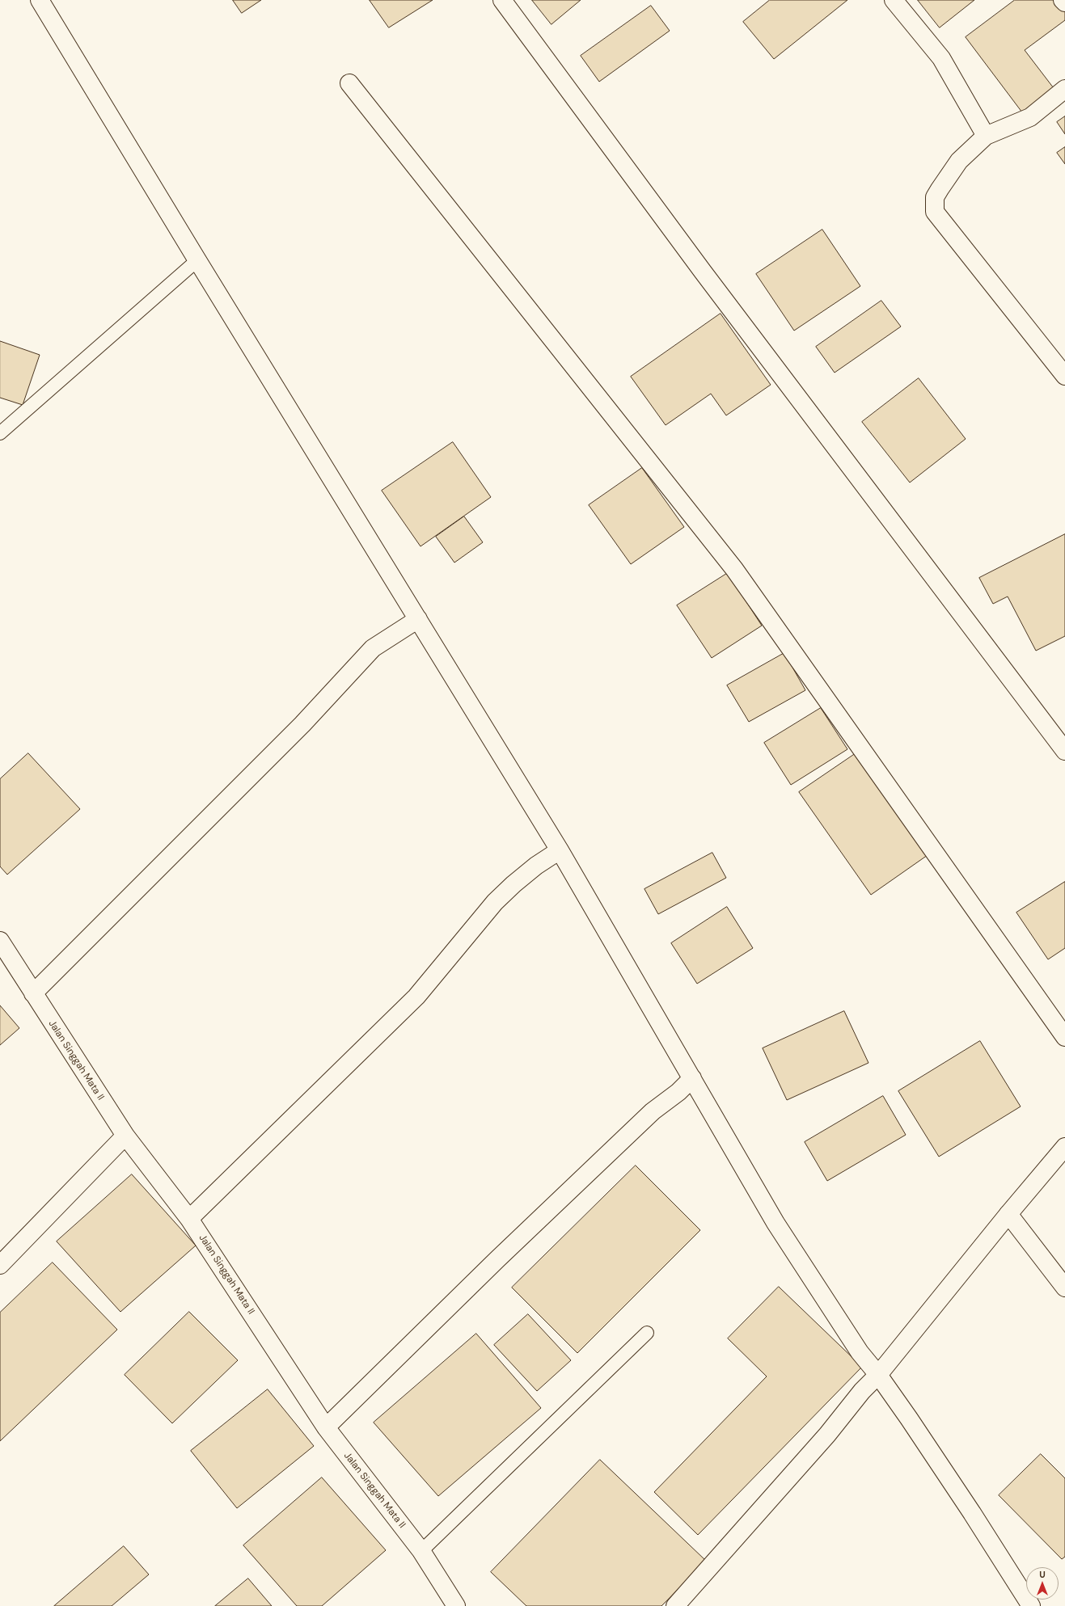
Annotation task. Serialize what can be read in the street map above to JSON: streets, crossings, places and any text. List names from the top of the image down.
{
  "streets": {
    "main road": ["Jalan Singgah Mata II"]
  },
  "north": "top"
}
